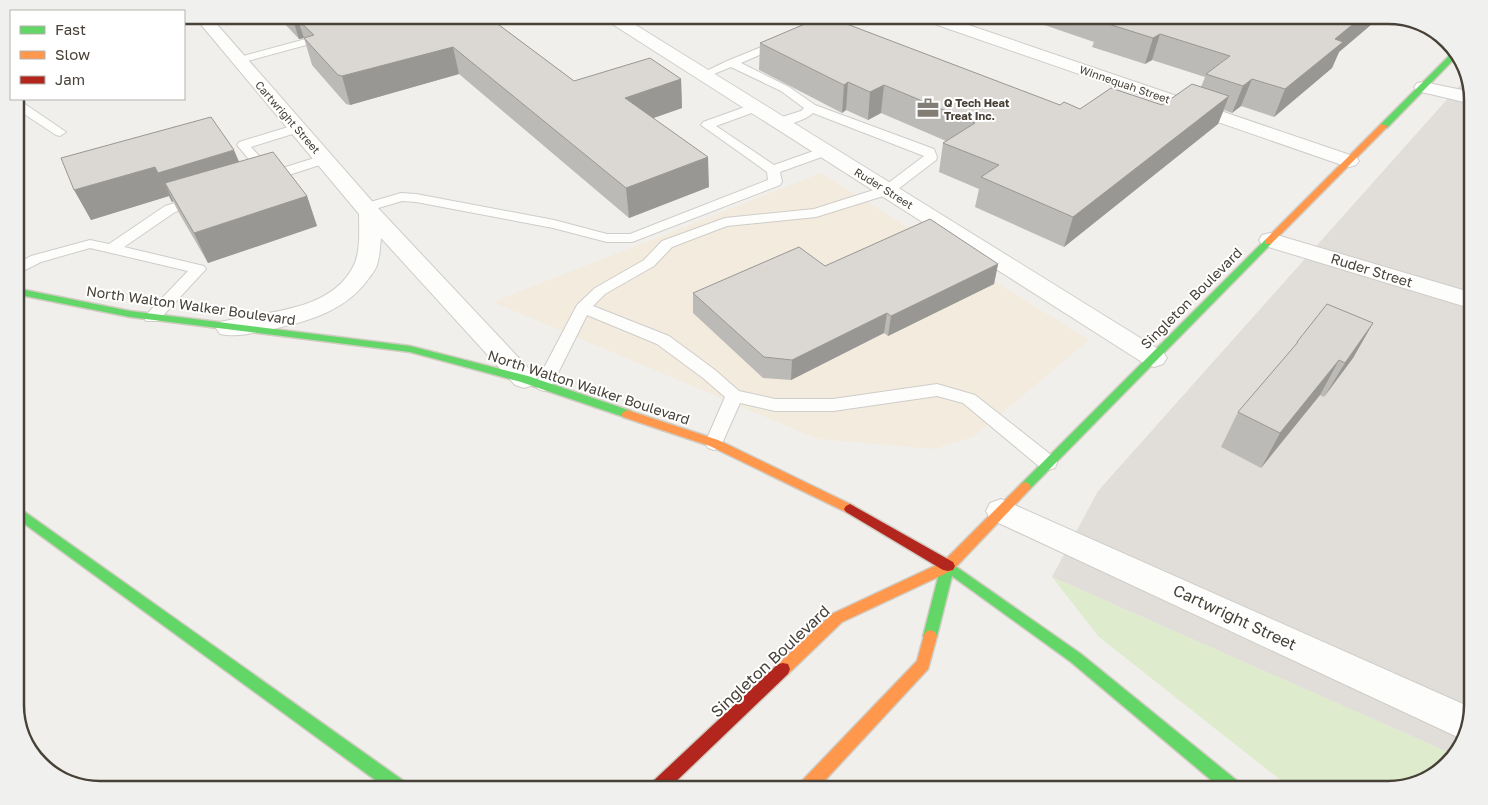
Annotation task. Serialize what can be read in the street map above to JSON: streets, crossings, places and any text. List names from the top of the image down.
{
  "streets": {
    "main road": ["Singleton Boulevard", "North Walton Walker Boulevard"],
    "street": ["Winnequah Street", "Cartwright Street", "Ruder Street"]
  },
  "crossings": [
    ["Winnequah Street", "Singleton Boulevard"],
    ["Cartwright Street", "Singleton Boulevard"],
    ["Cartwright Street", "North Walton Walker Boulevard"],
    ["Ruder Street", "Singleton Boulevard"],
    ["Singleton Boulevard", "North Walton Walker Boulevard"]
  ],
  "places": {
    "office": ["Q Tech Heat Treat Inc."]
  },
  "legend": ["Fast", "Slow", "Jam"]
}
